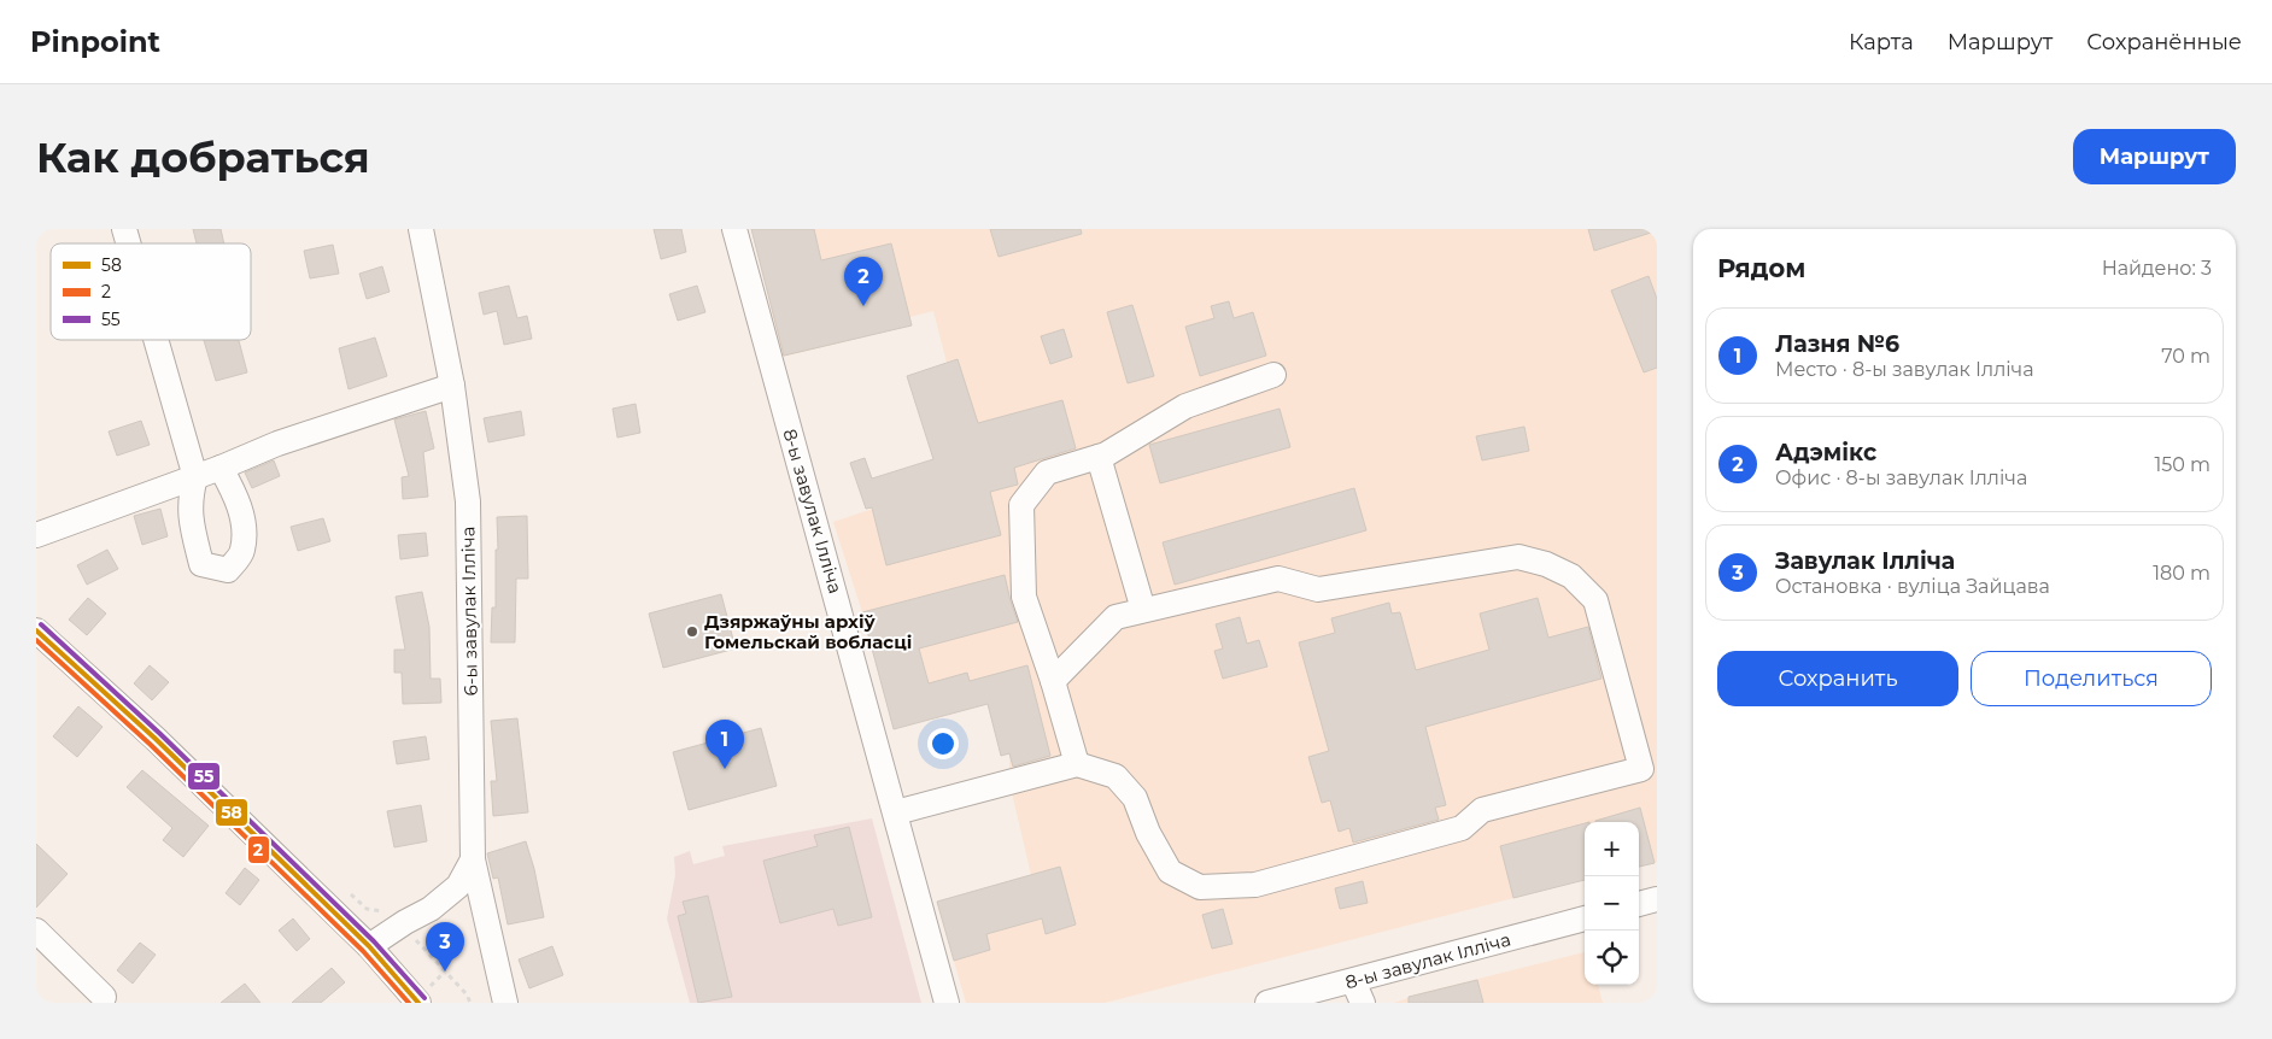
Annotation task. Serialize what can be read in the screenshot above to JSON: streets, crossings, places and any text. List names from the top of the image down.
{
  "streets": {
    "street": ["8-ы завулак Ілліча", "6-ы завулак Ілліча"]
  },
  "places": ["Дзяржаўны архіў Гомельскай вобласці"],
  "lines": ["transit line 55", "transit line 58", "transit line 2"],
  "legend": ["58", "2", "55"],
  "page": {
    "header": "Pinpoint",
    "nav": ["Карта", "Маршрут", "Сохранённые"],
    "buttons": [
      "Маршрут",
      ["Сохранить", "Поделиться"]
    ],
    "title": "Как добраться",
    "heading": ["Рядом", "Найдено: 3"],
    "pins": ["2", "1", "3"],
    "list": [
      {
        "mark": "1",
        "name": "Лазня №6",
        "note": "Место · 8-ы завулак Ілліча",
        "value": "70 m"
      },
      {
        "mark": "2",
        "name": "Адэмікс",
        "note": "Офис · 8-ы завулак Ілліча",
        "value": "150 m"
      },
      {
        "mark": "3",
        "name": "Завулак Ілліча",
        "note": "Остановка · вуліца Зайцава",
        "value": "180 m"
      }
    ],
    "map_buttons": ["+", "−"]
  }
}
